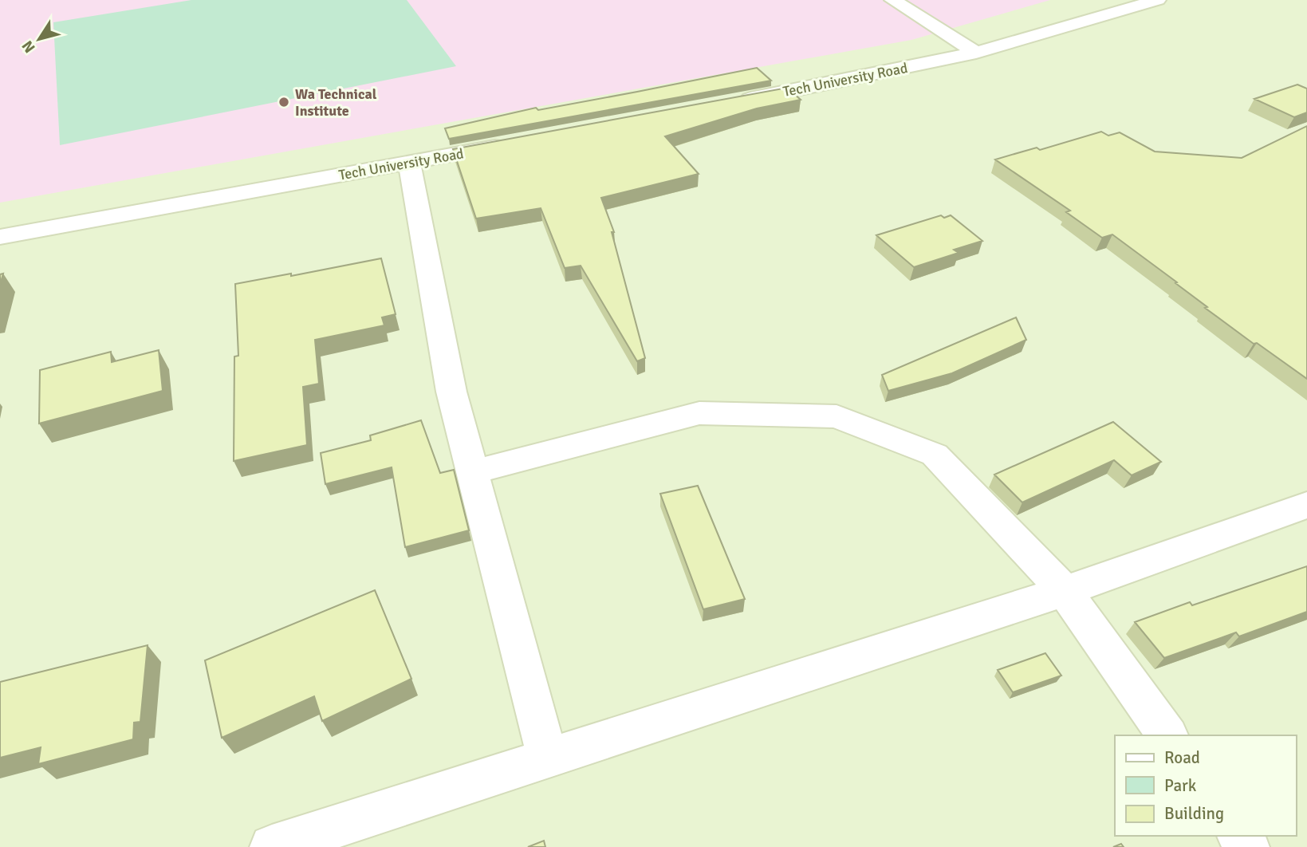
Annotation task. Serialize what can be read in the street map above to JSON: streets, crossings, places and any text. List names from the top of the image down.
{
  "streets": {
    "street": ["Tech University Road"]
  },
  "places": ["Wa Technical Institute"],
  "legend": ["Road", "Park", "Building"],
  "north": "bottom left"
}
